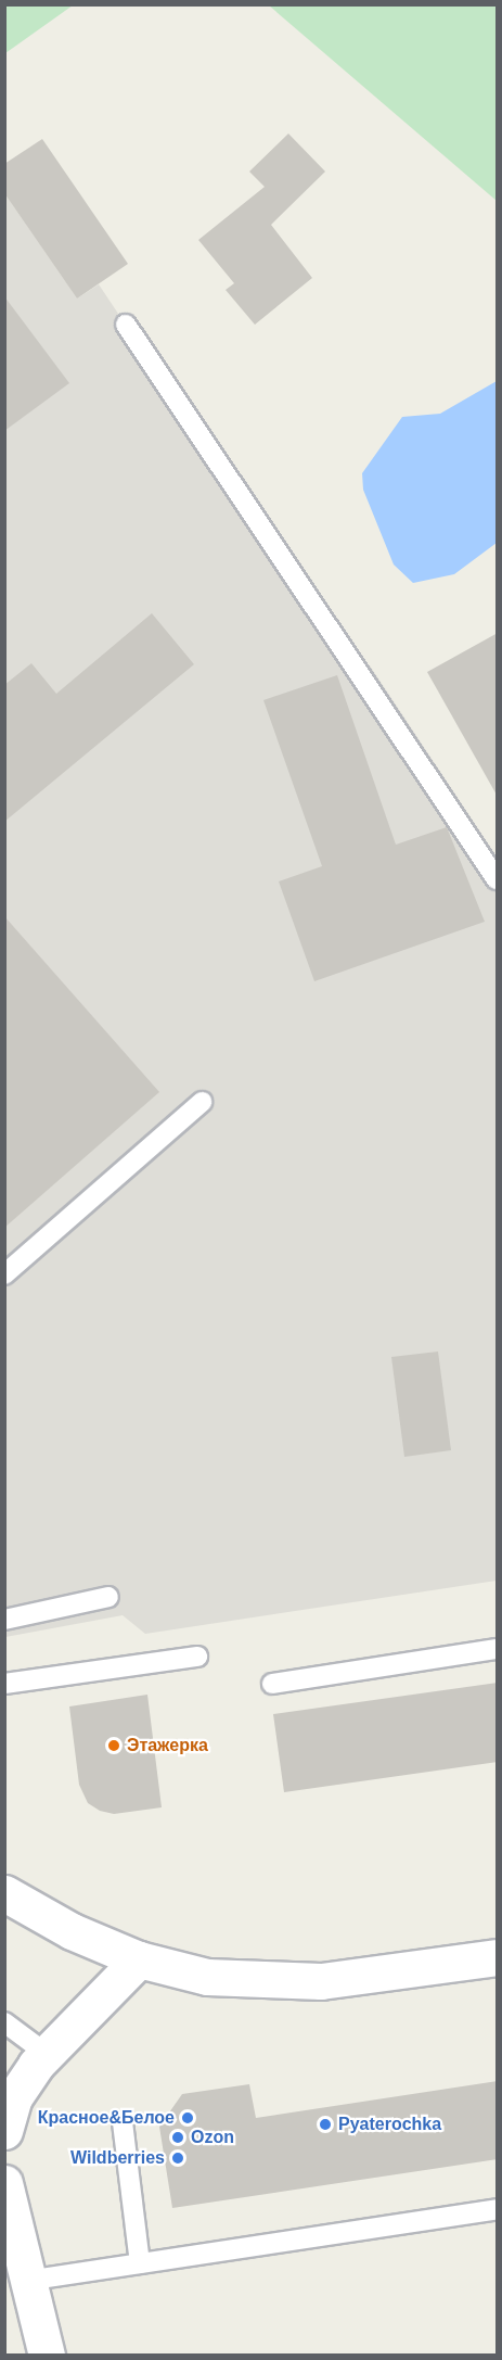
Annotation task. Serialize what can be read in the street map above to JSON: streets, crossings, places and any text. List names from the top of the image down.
{
  "places": [
    "Этажерка",
    "Красное&Белое",
    "Pyaterochka",
    "Ozon",
    "Wildberries"
  ]
}
